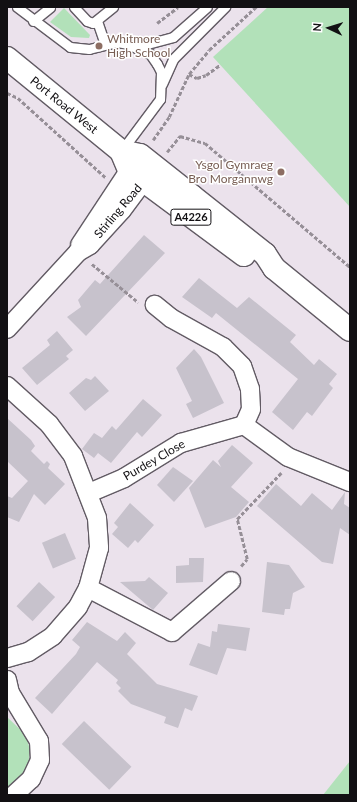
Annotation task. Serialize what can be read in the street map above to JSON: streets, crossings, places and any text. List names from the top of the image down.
{
  "streets": {
    "main road": ["Port Road West", "A4226"],
    "street": ["Stirling Road", "Purdey Close"]
  },
  "crossings": [
    ["Port Road West", "Stirling Road"]
  ],
  "places": ["Whitmore High School", "Ysgol Gymraeg Bro Morgannwg"],
  "north": "left"
}
